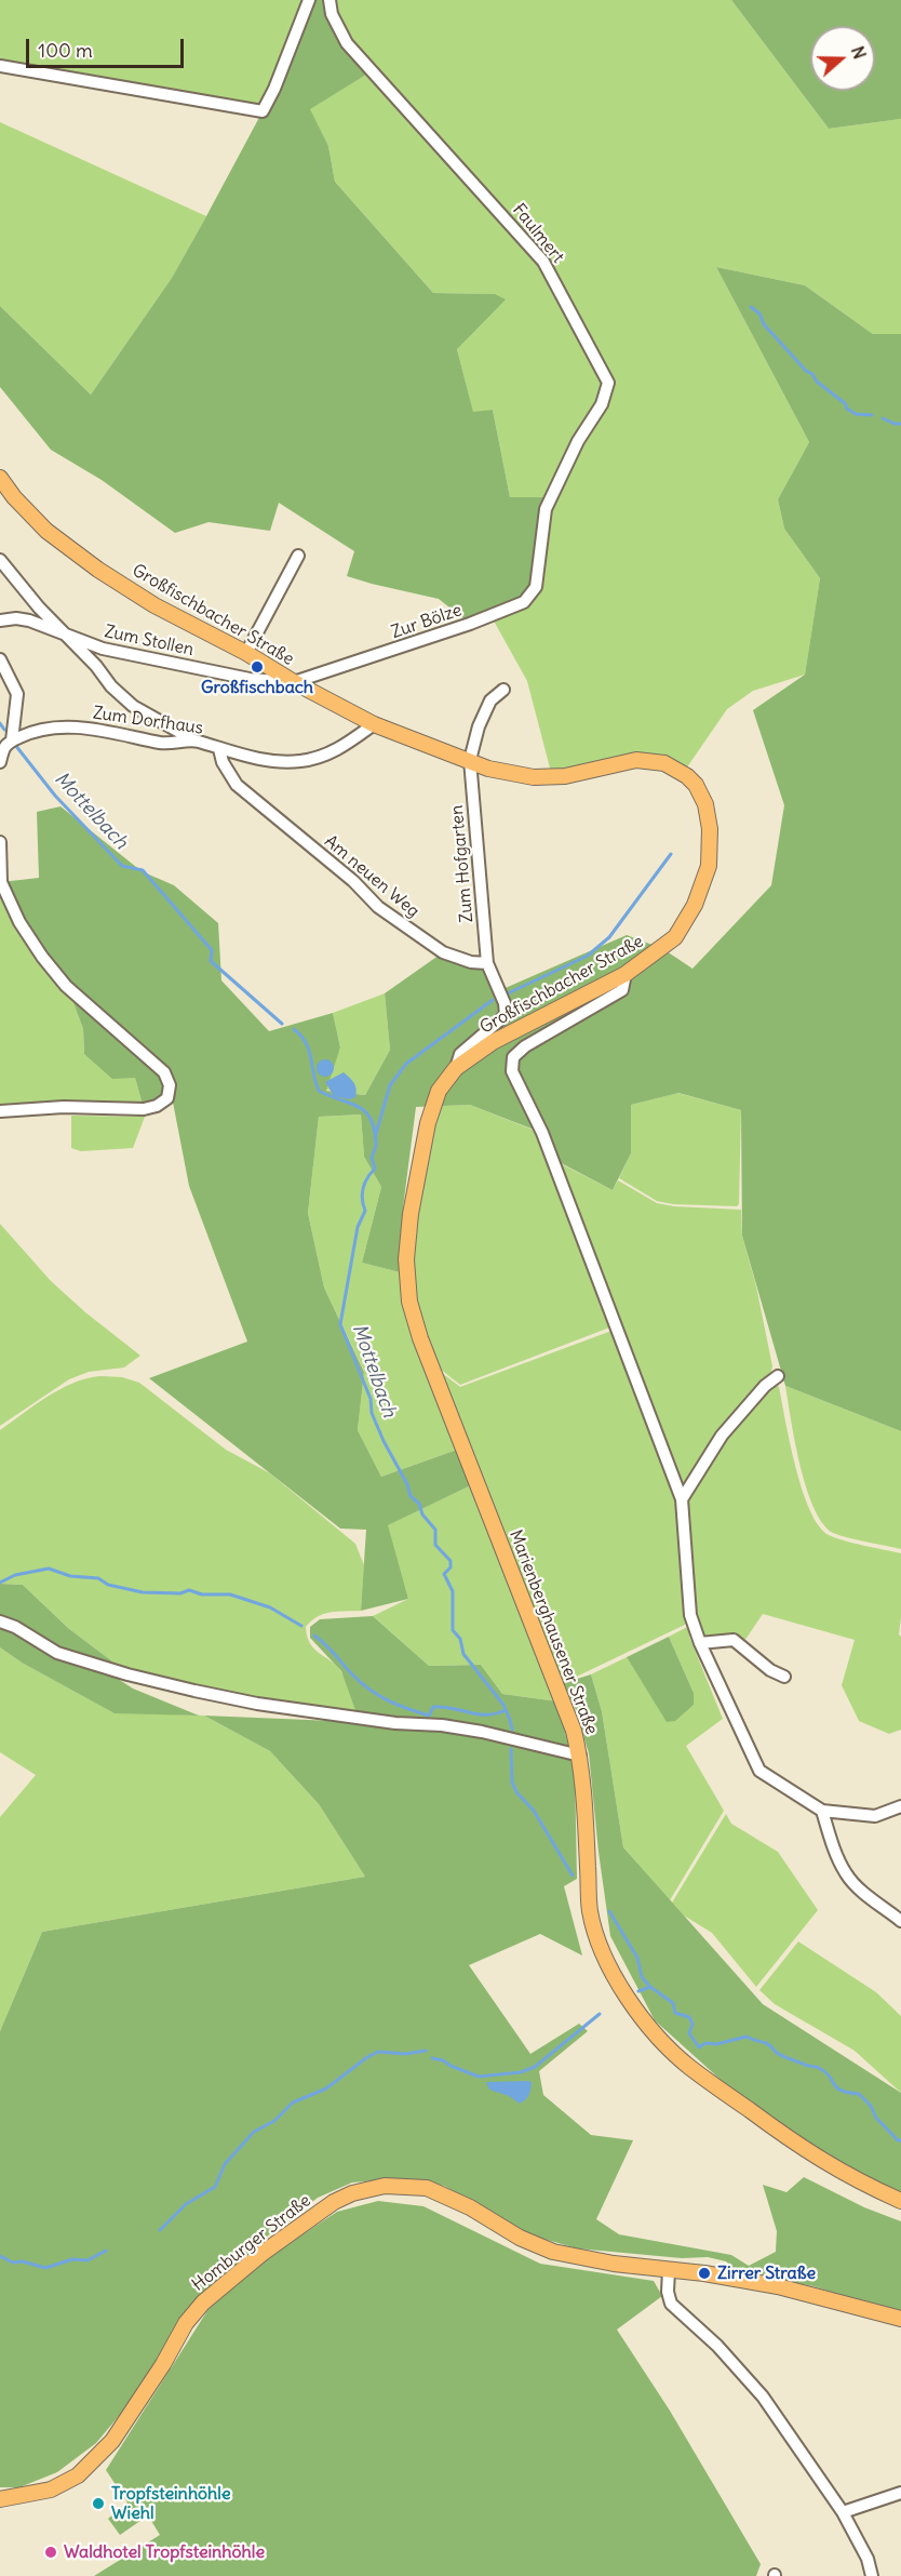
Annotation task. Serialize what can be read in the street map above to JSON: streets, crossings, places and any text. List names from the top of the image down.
{
  "streets": {
    "main road": ["Großfischbacher Straße", "Marienberghausener Straße", "Homburger Straße"],
    "street": [
      "Faulmert",
      "Zur Bölze",
      "Zum Stollen",
      "Zum Dorfhaus",
      "Zum Hofgarten",
      "Am neuen Weg"
    ]
  },
  "crossings": [
    ["Faulmert", "Zur Bölze"],
    ["Großfischbacher Straße", "Zur Bölze"],
    ["Großfischbacher Straße", "Zum Stollen"],
    ["Großfischbacher Straße", "Zum Dorfhaus"],
    ["Großfischbacher Straße", "Zum Hofgarten"],
    ["Großfischbacher Straße", "Marienberghausener Straße"],
    ["Zur Bölze", "Zum Stollen"],
    ["Zum Dorfhaus", "Am neuen Weg"],
    ["Zum Hofgarten", "Am neuen Weg"]
  ],
  "water": ["Mottelbach"],
  "places": [
    "Großfischbach",
    "Zirrer Straße",
    "Tropfsteinhöhle Wiehl",
    "Waldhotel Tropfsteinhöhle"
  ],
  "scale_bar": "100 m",
  "north": "right"
}
